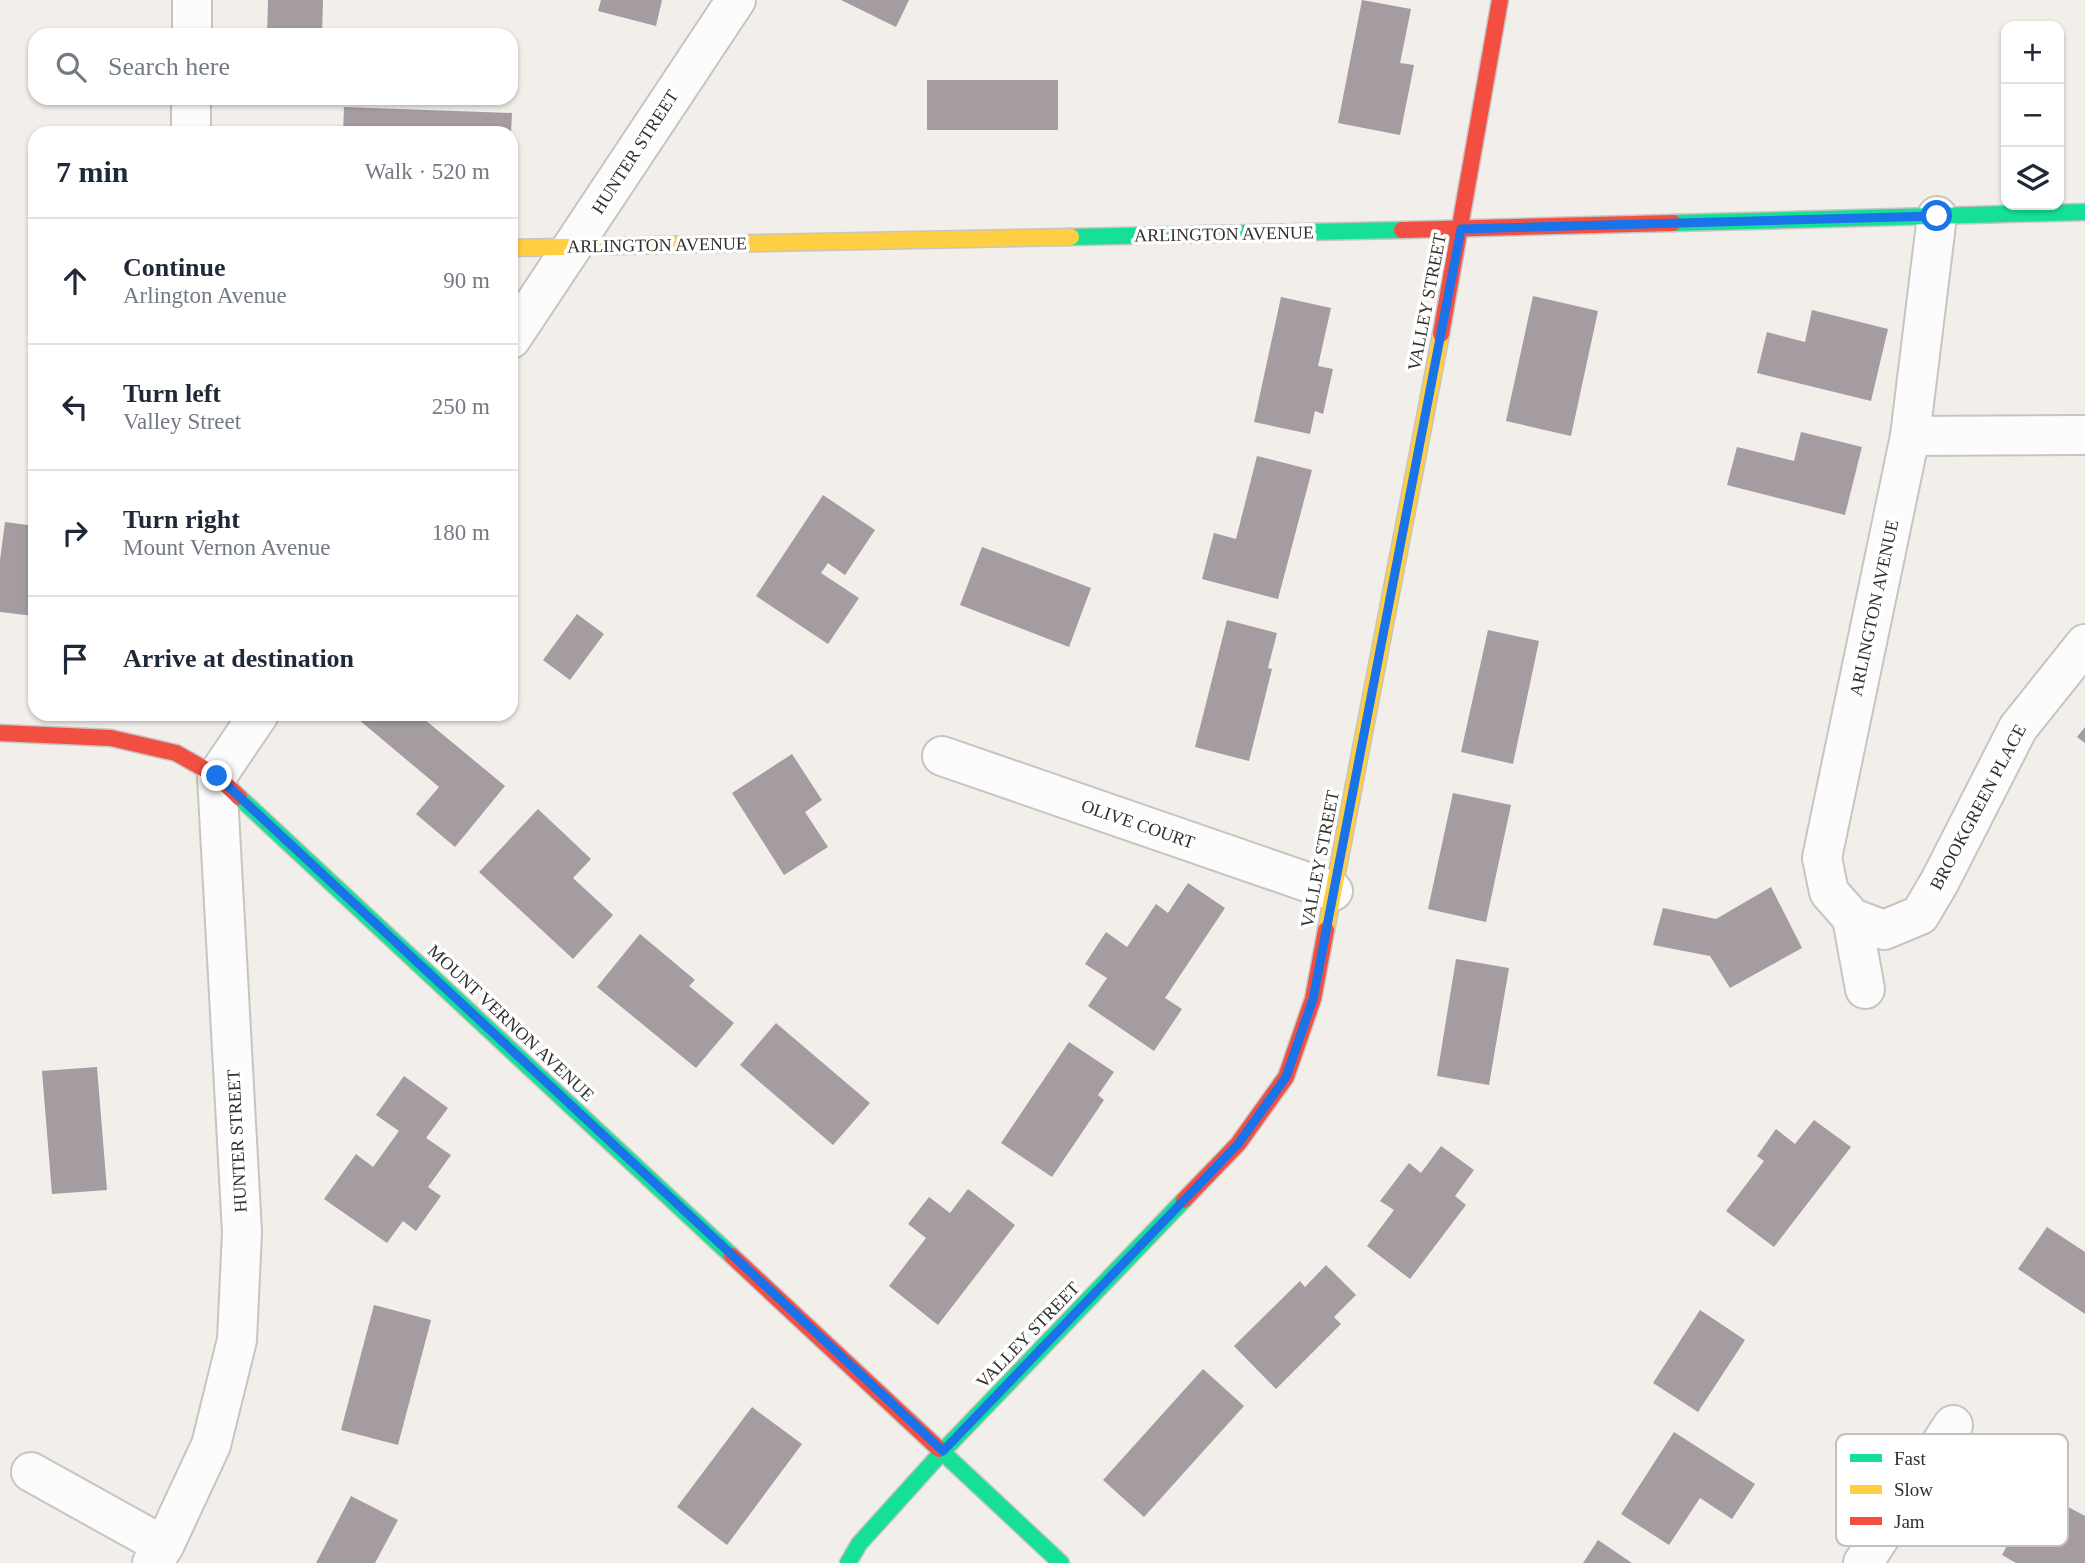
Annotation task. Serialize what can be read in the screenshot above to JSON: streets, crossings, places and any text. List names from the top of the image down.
{
  "streets": {
    "street": [
      "HUNTER STREET",
      "ARLINGTON AVENUE",
      "VALLEY STREET",
      "BROOKGREEN PLACE",
      "OLIVE COURT",
      "MOUNT VERNON AVENUE"
    ]
  },
  "crossings": [
    ["HUNTER STREET", "ARLINGTON AVENUE"],
    ["HUNTER STREET", "MOUNT VERNON AVENUE"],
    ["ARLINGTON AVENUE", "VALLEY STREET"],
    ["ARLINGTON AVENUE", "BROOKGREEN PLACE"],
    ["VALLEY STREET", "OLIVE COURT"],
    ["VALLEY STREET", "MOUNT VERNON AVENUE"]
  ],
  "legend": ["Fast", "Slow", "Jam"],
  "page": {
    "map_buttons": ["+", "−"],
    "search": "Search here",
    "heading": ["7 min", "Walk · 520 m"],
    "list": [
      ["Continue", "Arlington Avenue", "90 m"],
      ["Turn left", "Valley Street", "250 m"],
      ["Turn right", "Mount Vernon Avenue", "180 m"],
      "Arrive at destination"
    ]
  }
}
